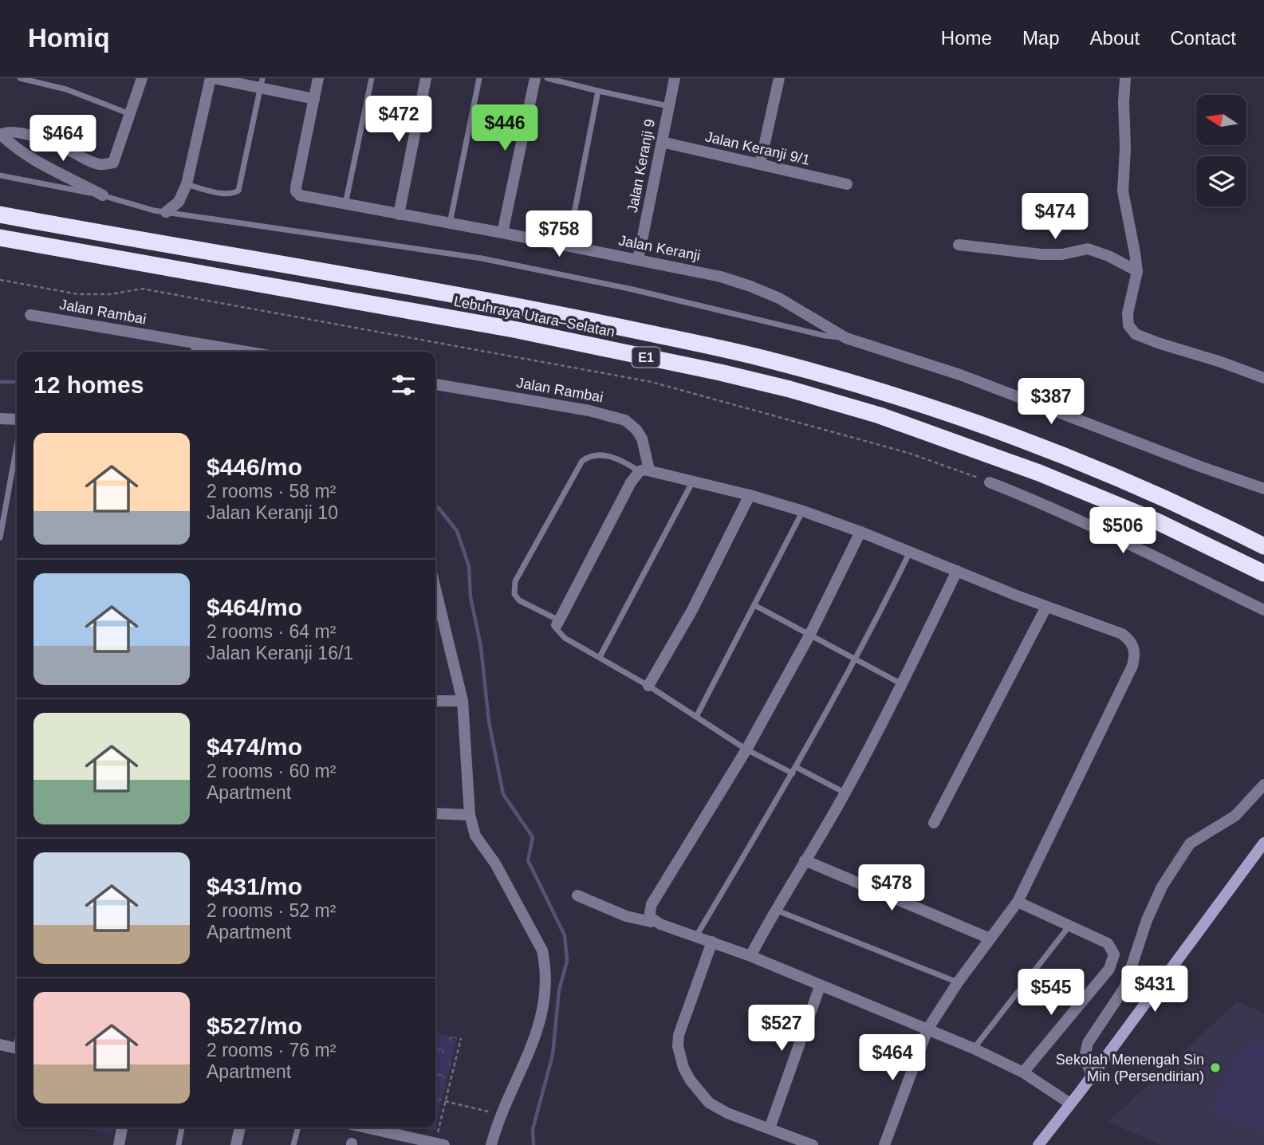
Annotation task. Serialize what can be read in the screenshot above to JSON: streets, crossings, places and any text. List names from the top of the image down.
{
  "streets": {
    "highway": ["Lebuhraya Utara–Selatan", "E1"],
    "street": [
      "Jalan Keranji 9/1",
      "Jalan Keranji 9",
      "Jalan Keranji",
      "Jalan Rambai"
    ]
  },
  "crossings": [
    ["Jalan Keranji 9/1", "Jalan Keranji 9"],
    ["Jalan Keranji 9", "Jalan Keranji"]
  ],
  "places": ["Sekolah Menengah Sin Min (Persendirian)"],
  "north": "left",
  "page": {
    "header": "Homiq",
    "nav": [
      "Home",
      "Map",
      "About",
      "Contact"
    ],
    "price": [
      "$472",
      "$446",
      "$464",
      "$474",
      "$758",
      "$387",
      "$506",
      "$478",
      "$431",
      "$545",
      "$527",
      "$464"
    ],
    "heading": "12 homes",
    "list": [
      {
        "name": "$446/mo",
        "note": "2 rooms · 58 m² · Jalan Keranji 10"
      },
      {
        "name": "$464/mo",
        "note": "2 rooms · 64 m² · Jalan Keranji 16/1"
      },
      {
        "name": "$474/mo",
        "note": "2 rooms · 60 m² · Apartment"
      },
      {
        "name": "$431/mo",
        "note": "2 rooms · 52 m² · Apartment"
      },
      {
        "name": "$527/mo",
        "note": "2 rooms · 76 m² · Apartment"
      }
    ]
  }
}
